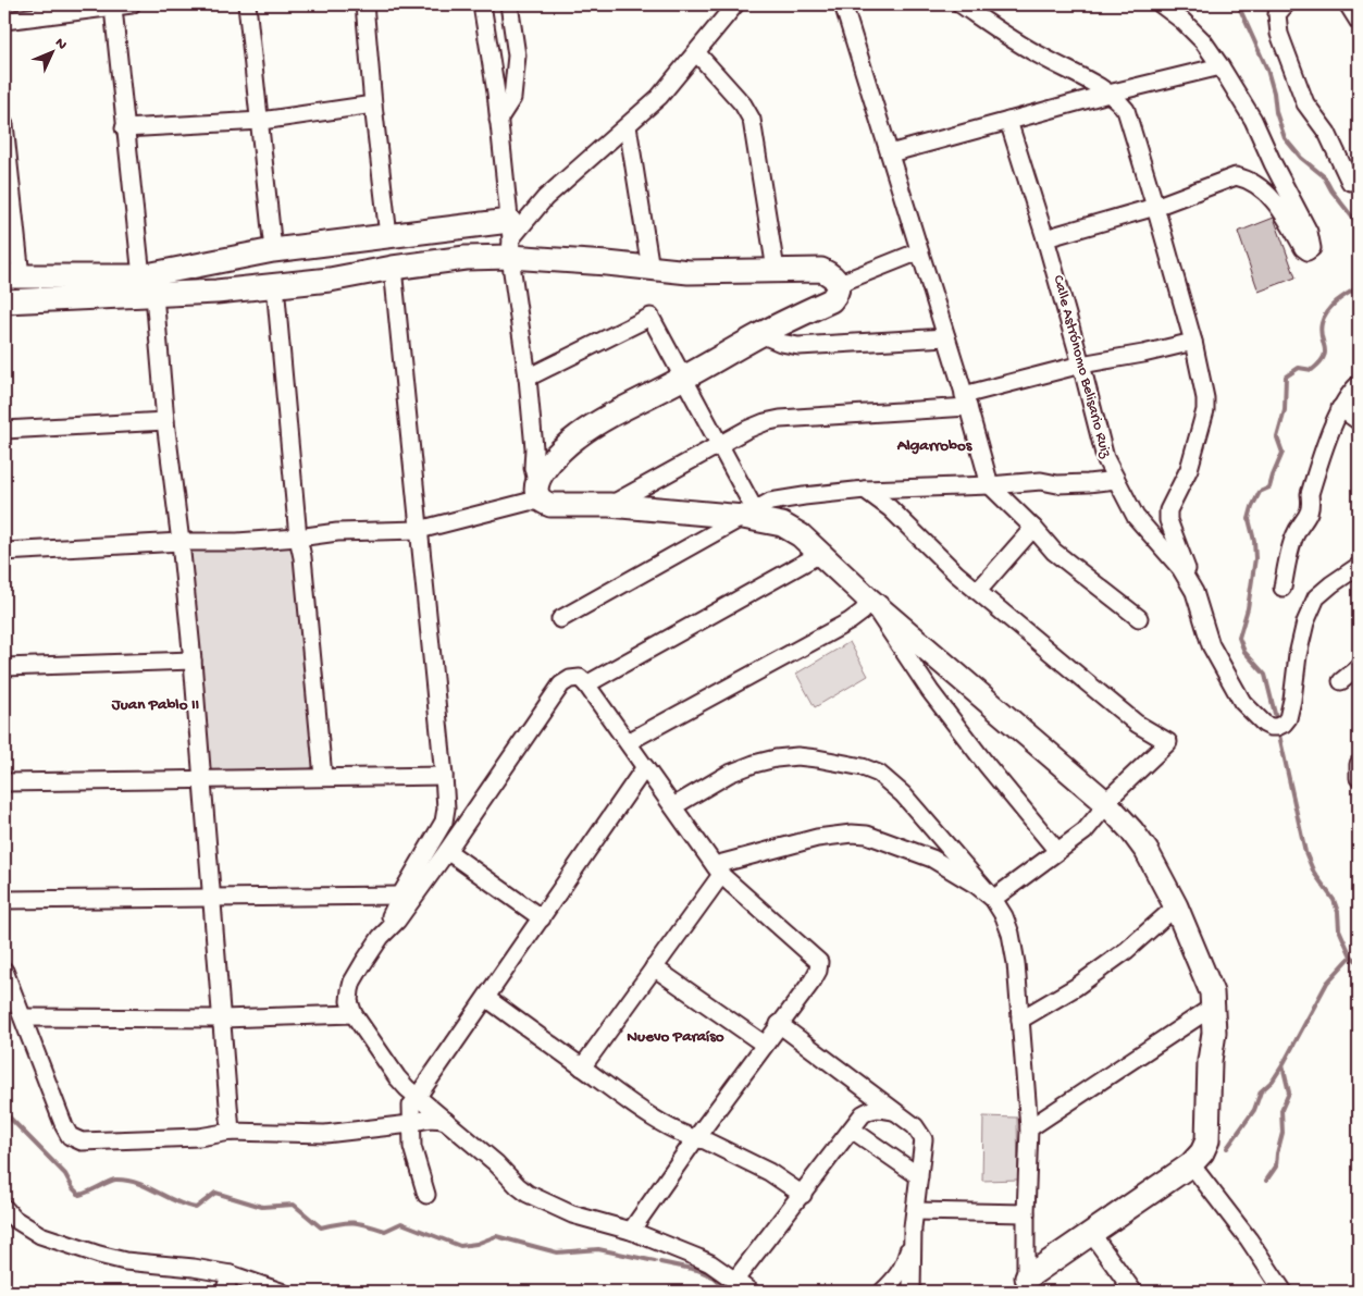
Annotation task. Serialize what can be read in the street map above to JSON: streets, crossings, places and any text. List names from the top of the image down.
{
  "streets": {
    "street": ["Calle Astrónomo Belisario Ruiz"]
  },
  "districts": ["Algarrobos", "Juan Pablo II", "Nuevo Paraíso"],
  "north": "top right"
}
